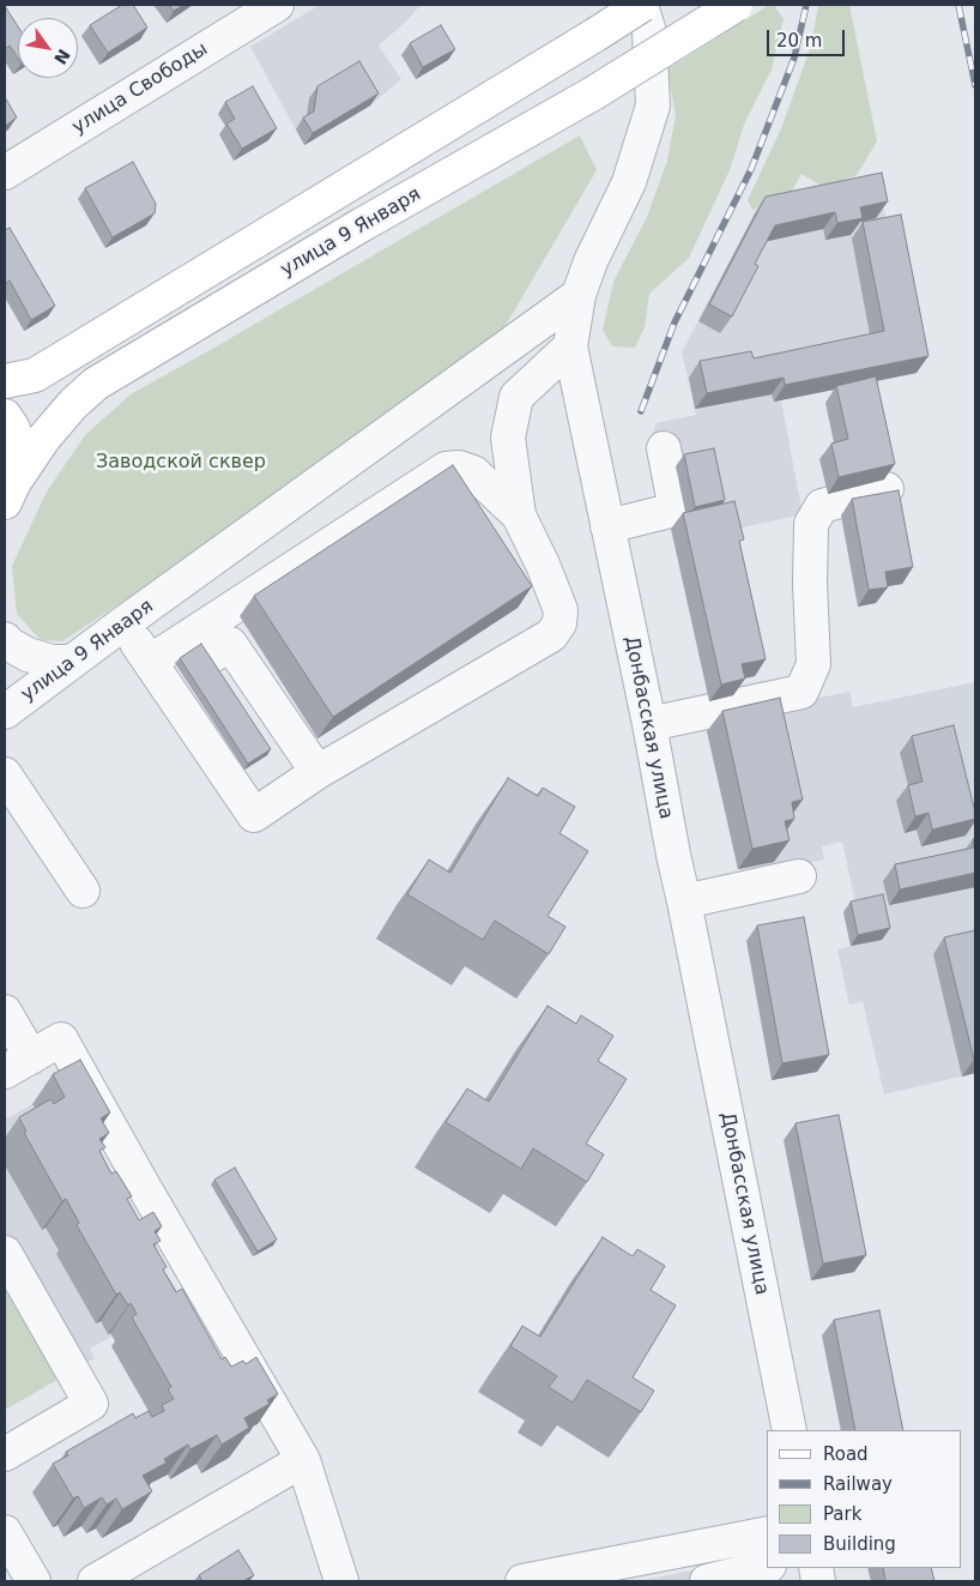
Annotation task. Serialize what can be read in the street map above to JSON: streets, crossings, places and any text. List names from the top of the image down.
{
  "streets": {
    "main road": ["улица 9 Января"],
    "street": ["улица Свободы", "Донбасская улица"]
  },
  "crossings": [
    ["улица 9 Января", "Донбасская улица"]
  ],
  "parks": ["Заводской сквер"],
  "legend": [
    "Road",
    "Railway",
    "Park",
    "Building"
  ],
  "scale_bar": "20 m",
  "north": "bottom right"
}
